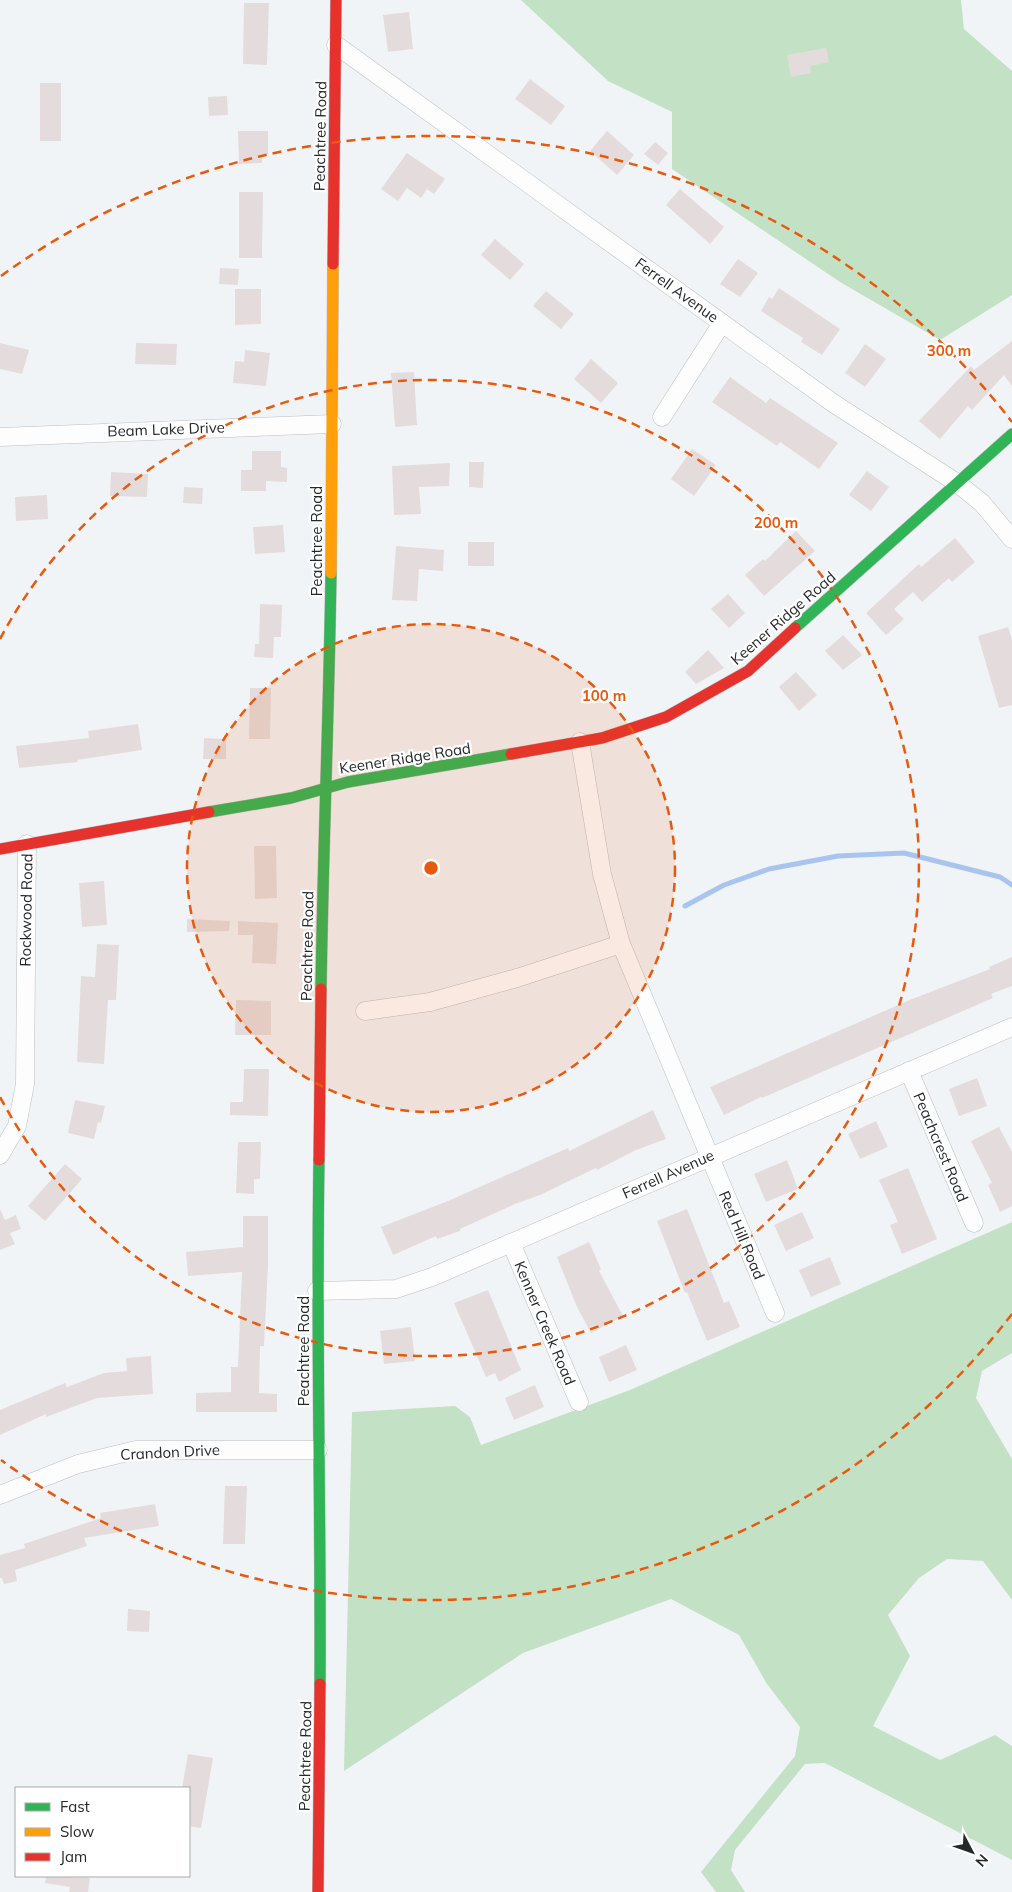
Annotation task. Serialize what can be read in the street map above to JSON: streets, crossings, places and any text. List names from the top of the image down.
{
  "streets": {
    "street": [
      "Peachtree Road",
      "Ferrell Avenue",
      "Beam Lake Drive",
      "Keener Ridge Road",
      "Rockwood Road",
      "Peachcrest Road",
      "Red Hill Road",
      "Kenner Creek Road",
      "Crandon Drive"
    ]
  },
  "crossings": [
    ["Peachtree Road", "Ferrell Avenue"],
    ["Peachtree Road", "Beam Lake Drive"],
    ["Peachtree Road", "Keener Ridge Road"],
    ["Peachtree Road", "Rockwood Road"],
    ["Peachtree Road", "Crandon Drive"],
    ["Ferrell Avenue", "Keener Ridge Road"],
    ["Ferrell Avenue", "Peachcrest Road"],
    ["Ferrell Avenue", "Red Hill Road"],
    ["Ferrell Avenue", "Kenner Creek Road"],
    ["Keener Ridge Road", "Rockwood Road"],
    ["Keener Ridge Road", "Red Hill Road"]
  ],
  "legend": ["Fast", "Slow", "Jam"],
  "north": "bottom right",
  "rings": ["300 m", "200 m", "100 m"]
}
